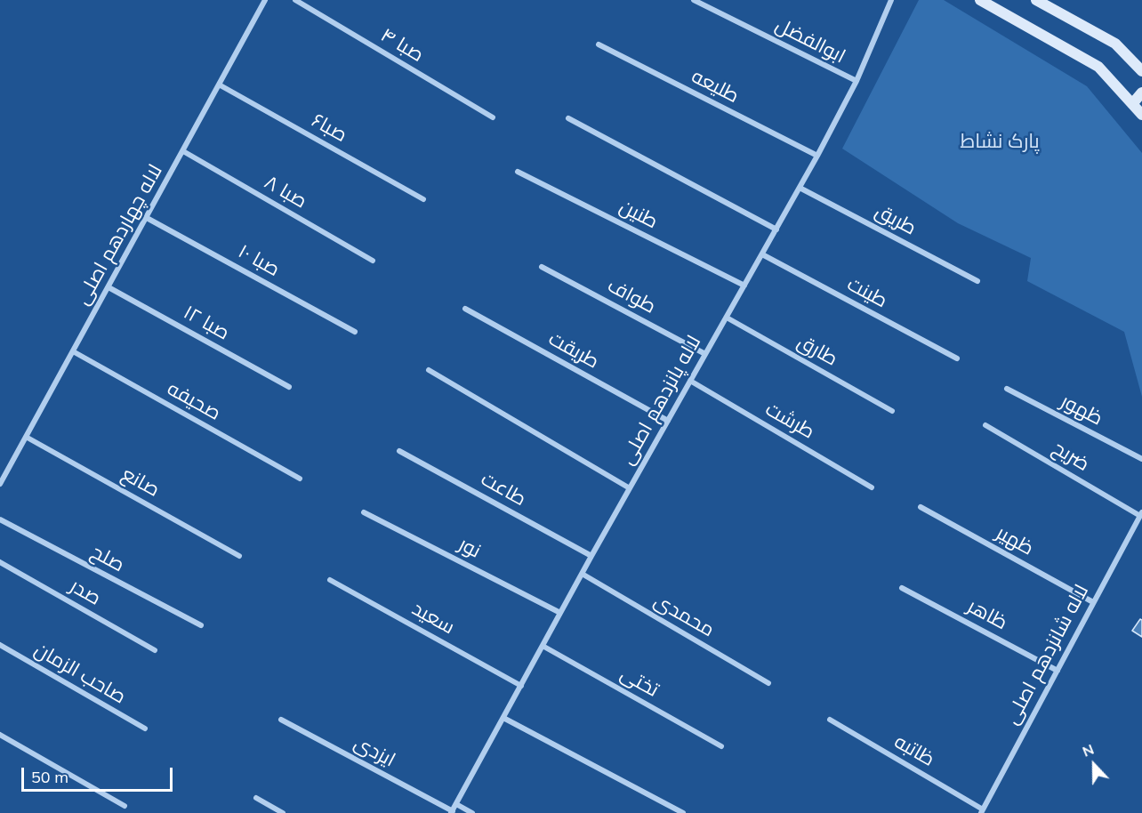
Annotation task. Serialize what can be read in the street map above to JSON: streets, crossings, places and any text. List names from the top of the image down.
{
  "streets": {
    "street": [
      "ابوالفضل",
      "صبا ۴",
      "طلیعه",
      "صبا۶",
      "صبا ۸",
      "طنین",
      "طریق",
      "لاله چهاردهم اصلی",
      "صبا ۱۰",
      "طینت",
      "طواف",
      "صبا ۱۲",
      "طریقت",
      "طارق",
      "لاله پانزدهم اصلی",
      "صحیفه",
      "ظهور",
      "طرشت",
      "ضریح",
      "صانع",
      "طاعت",
      "ظهیر",
      "نور",
      "صلح",
      "صدر",
      "ظاهر",
      "محمدی",
      "سعید",
      "لاله شانزدهم اصلی",
      "صاحب الزمان",
      "تختی",
      "ظاتبه",
      "ایزدی"
    ]
  },
  "crossings": [
    ["ابوالفضل", "لاله پانزدهم اصلی"],
    ["طلیعه", "لاله پانزدهم اصلی"],
    ["صبا۶", "لاله چهاردهم اصلی"],
    ["صبا ۸", "لاله چهاردهم اصلی"],
    ["طنین", "لاله پانزدهم اصلی"],
    ["طریق", "لاله پانزدهم اصلی"],
    ["لاله چهاردهم اصلی", "صبا ۱۰"],
    ["لاله چهاردهم اصلی", "صبا ۱۲"],
    ["لاله چهاردهم اصلی", "صحیفه"],
    ["لاله چهاردهم اصلی", "صانع"],
    ["طینت", "لاله پانزدهم اصلی"],
    ["طواف", "لاله پانزدهم اصلی"],
    ["طریقت", "لاله پانزدهم اصلی"],
    ["طارق", "لاله پانزدهم اصلی"],
    ["لاله پانزدهم اصلی", "طرشت"],
    ["لاله پانزدهم اصلی", "طاعت"],
    ["لاله پانزدهم اصلی", "نور"],
    ["لاله پانزدهم اصلی", "محمدی"],
    ["لاله پانزدهم اصلی", "سعید"],
    ["لاله پانزدهم اصلی", "تختی"],
    ["لاله پانزدهم اصلی", "ایزدی"],
    ["ضریح", "لاله شانزدهم اصلی"],
    ["ظهیر", "لاله شانزدهم اصلی"],
    ["ظاهر", "لاله شانزدهم اصلی"],
    ["لاله شانزدهم اصلی", "ظاتبه"]
  ],
  "parks": ["پارک نشاط"],
  "scale_bar": "50 m",
  "north": "top"
}
